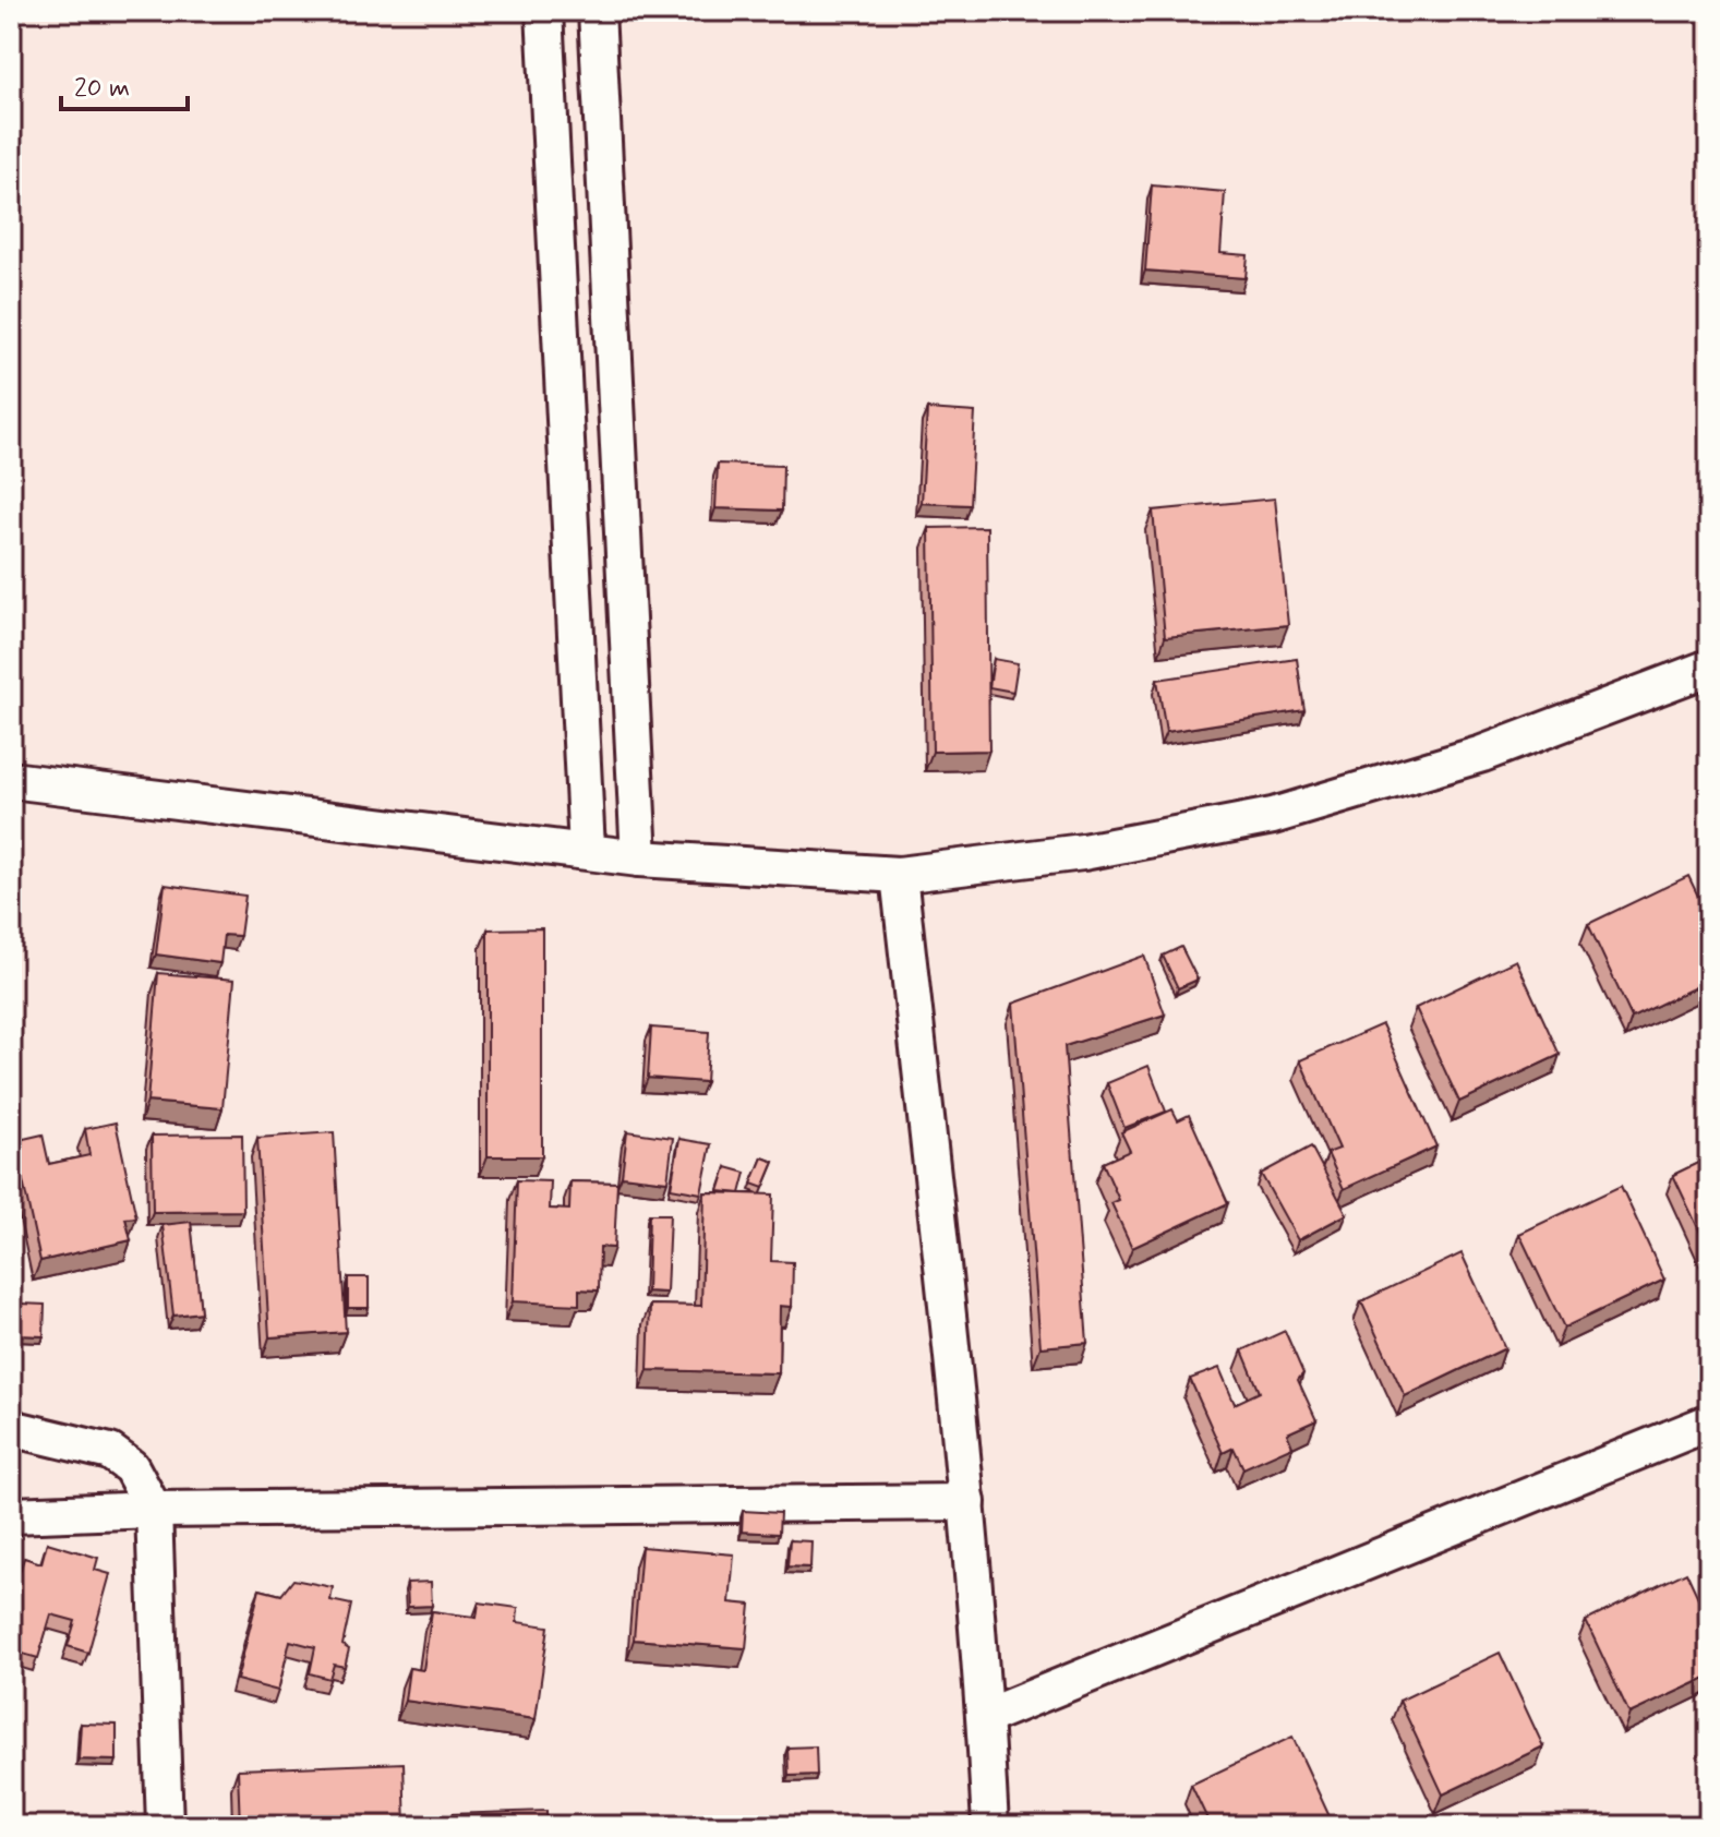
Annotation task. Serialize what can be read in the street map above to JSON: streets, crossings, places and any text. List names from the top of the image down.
{
  "scale_bar": "20 m"
}
